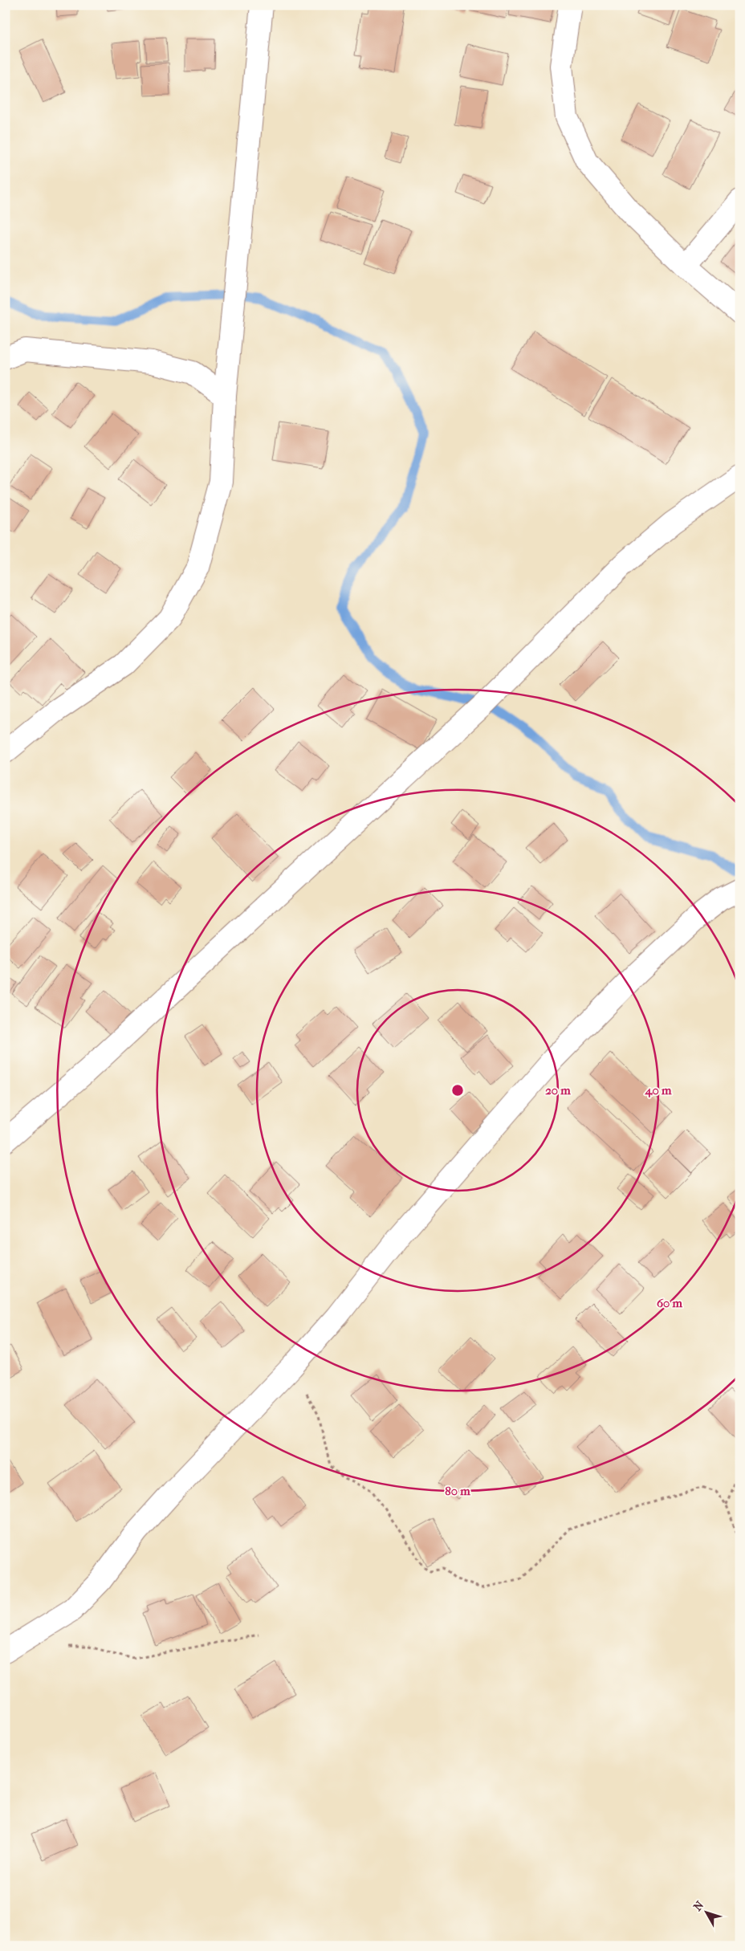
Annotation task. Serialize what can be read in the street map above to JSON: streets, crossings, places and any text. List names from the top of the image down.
{
  "north": "top left",
  "rings": [
    "20 m",
    "40 m",
    "60 m",
    "80 m"
  ]
}
